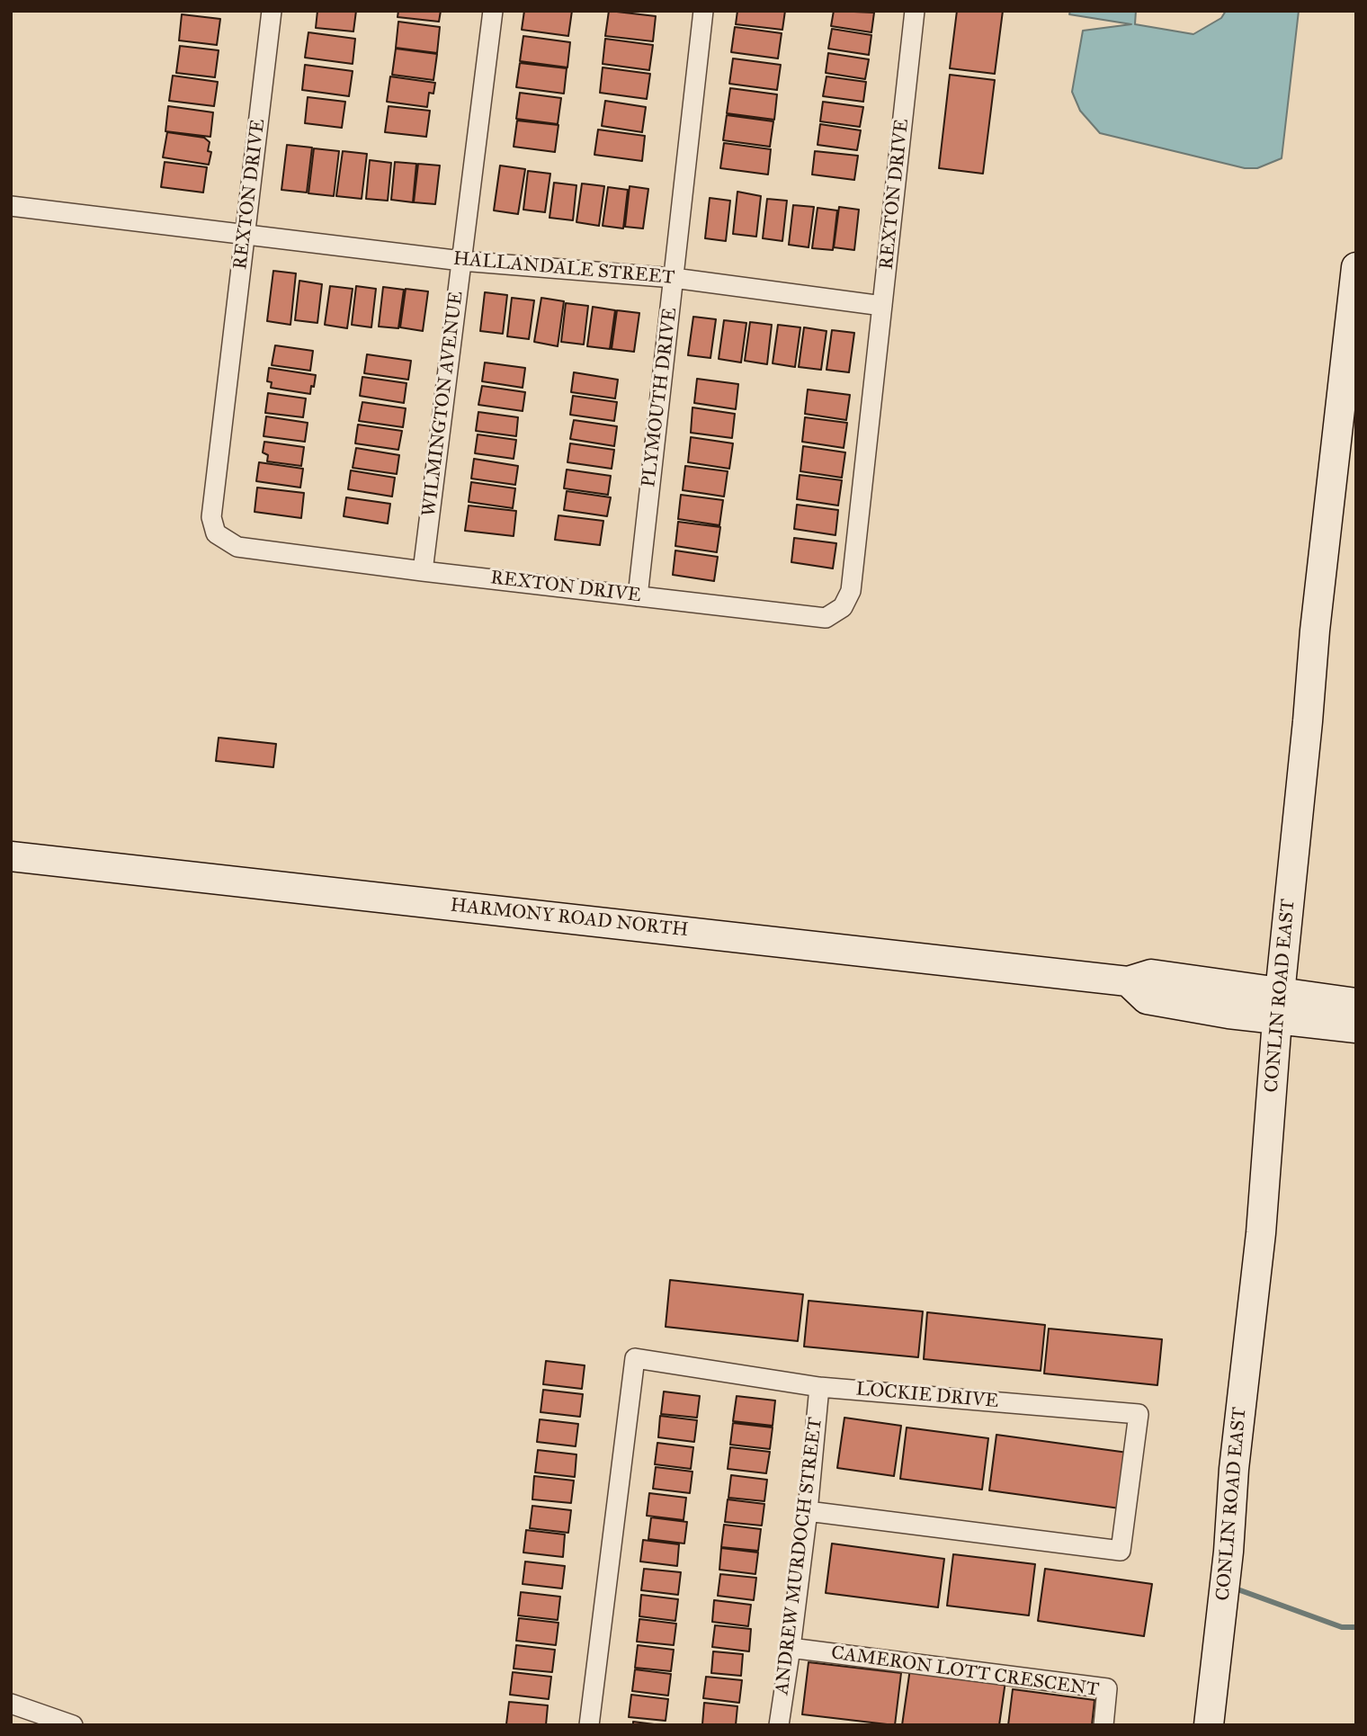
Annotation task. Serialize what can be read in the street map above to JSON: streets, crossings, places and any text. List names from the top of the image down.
{
  "streets": {
    "street": [
      "REXTON DRIVE",
      "HALLANDALE STREET",
      "PLYMOUTH DRIVE",
      "WILMINGTON AVENUE",
      "HARMONY ROAD NORTH",
      "CONLIN ROAD EAST",
      "LOCKIE DRIVE",
      "ANDREW MURDOCH STREET",
      "CAMERON LOTT CRESCENT"
    ]
  },
  "crossings": [
    ["REXTON DRIVE", "HALLANDALE STREET"],
    ["REXTON DRIVE", "PLYMOUTH DRIVE"],
    ["REXTON DRIVE", "WILMINGTON AVENUE"],
    ["HALLANDALE STREET", "PLYMOUTH DRIVE"],
    ["HALLANDALE STREET", "WILMINGTON AVENUE"],
    ["HARMONY ROAD NORTH", "CONLIN ROAD EAST"],
    ["LOCKIE DRIVE", "ANDREW MURDOCH STREET"],
    ["ANDREW MURDOCH STREET", "CAMERON LOTT CRESCENT"]
  ]
}
